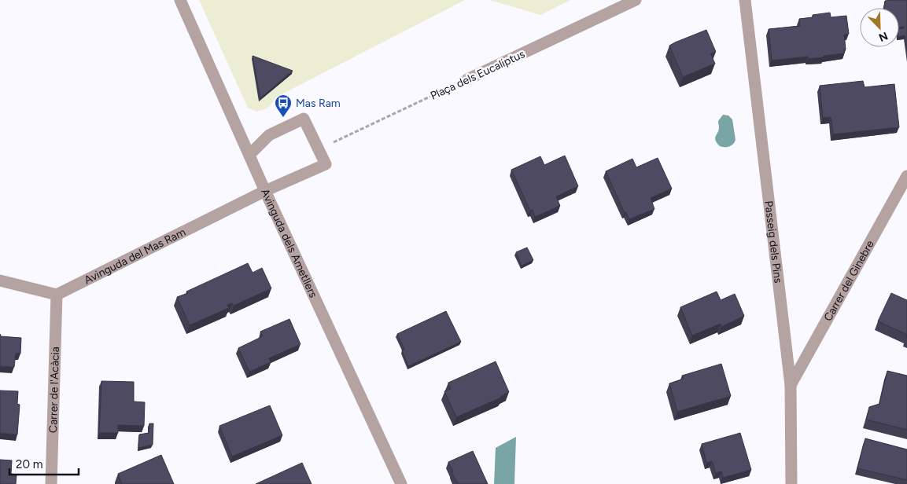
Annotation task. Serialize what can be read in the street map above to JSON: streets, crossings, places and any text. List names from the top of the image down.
{
  "streets": {
    "street": [
      "Plaça dels Eucaliptus",
      "Passeig dels Pins",
      "Avinguda dels Ametllers",
      "Avinguda del Mas Ram",
      "Carrer del Ginebre",
      "Carrer de l'Acàcia"
    ]
  },
  "crossings": [
    ["Plaça dels Eucaliptus", "Avinguda del Mas Ram"],
    ["Passeig dels Pins", "Carrer del Ginebre"],
    ["Avinguda dels Ametllers", "Avinguda del Mas Ram"],
    ["Avinguda del Mas Ram", "Carrer de l'Acàcia"]
  ],
  "places": {
    "bus stop": ["Mas Ram"]
  },
  "scale_bar": "20 m",
  "north": "bottom right"
}
